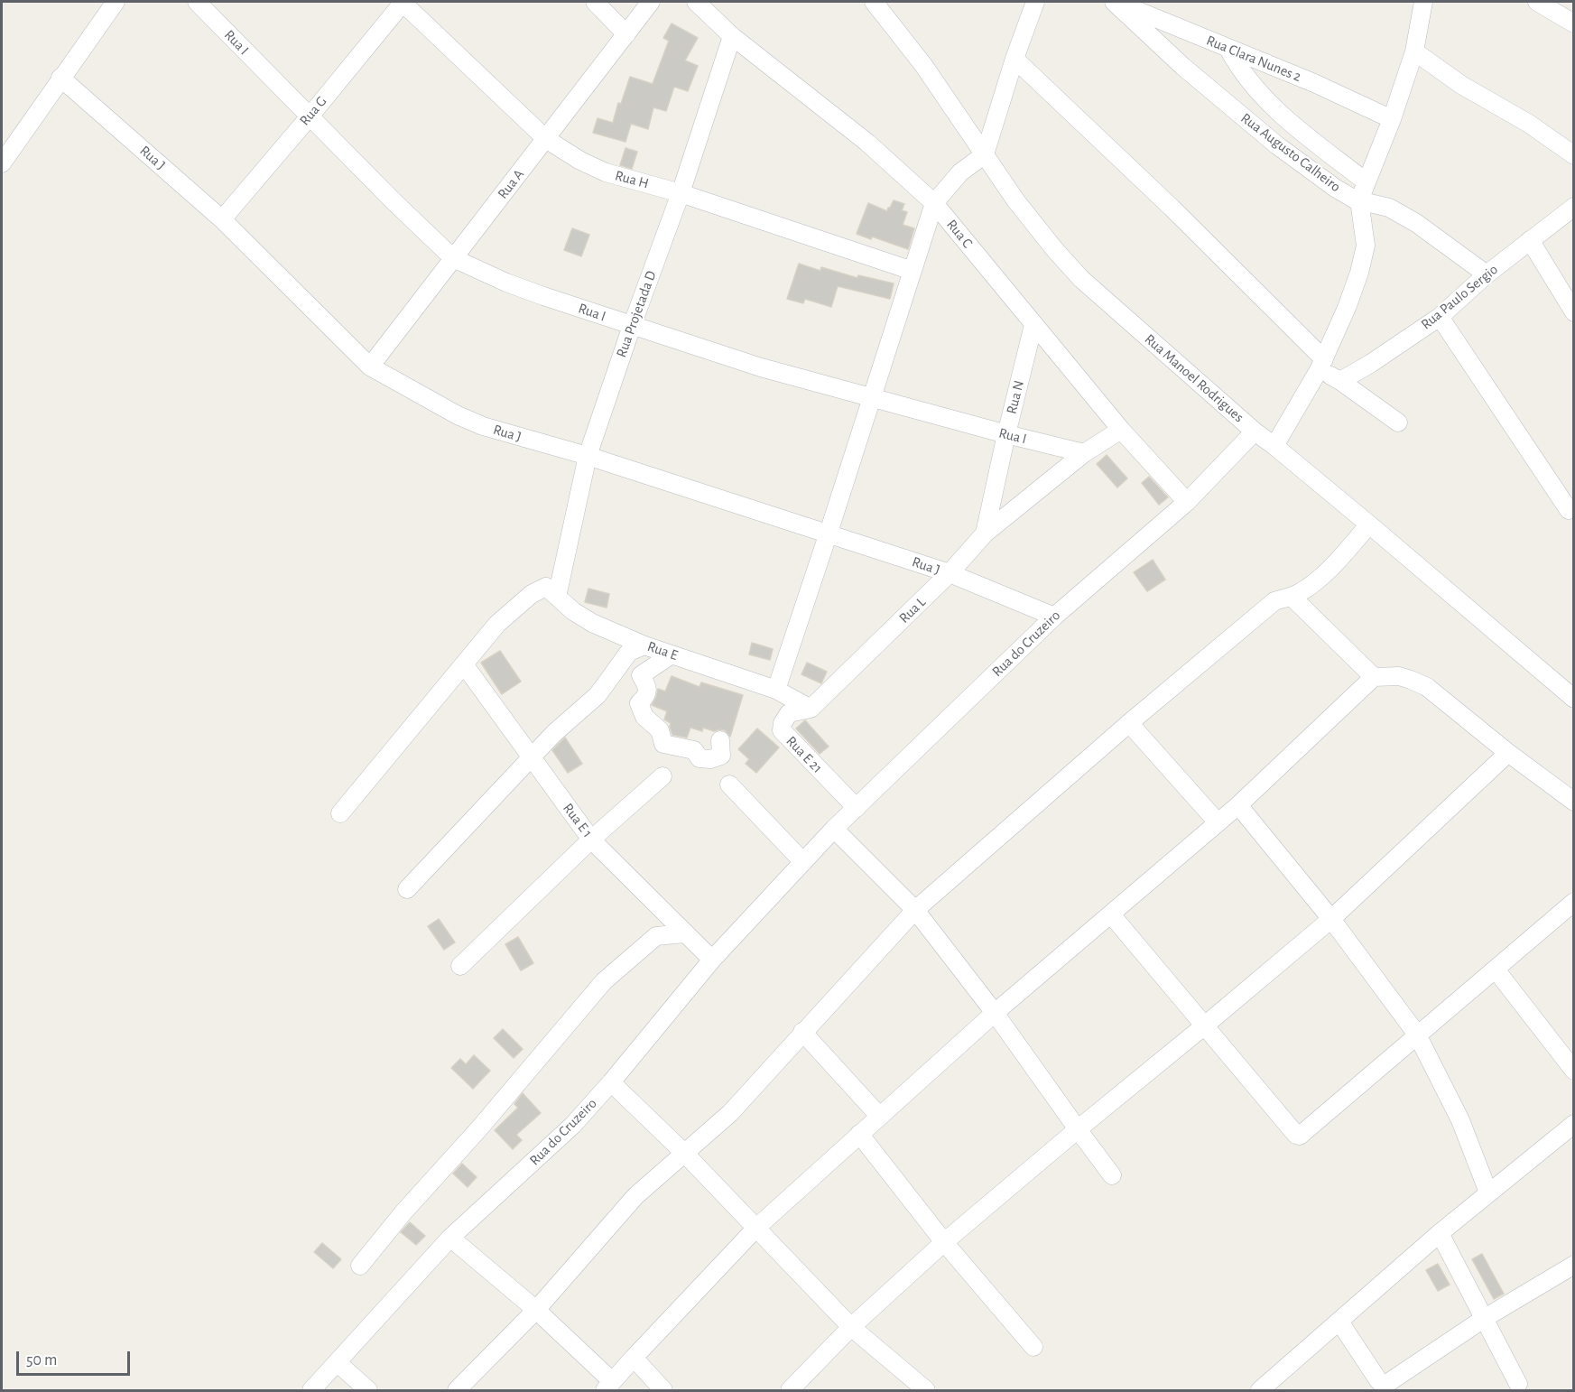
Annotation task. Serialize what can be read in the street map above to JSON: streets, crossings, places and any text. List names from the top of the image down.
{
  "streets": {
    "street": [
      "Rua I",
      "Rua Clara Nunes 2",
      "Rua G",
      "Rua Augusto Calheiro",
      "Rua J",
      "Rua H",
      "Rua A",
      "Rua C",
      "Rua Paulo Sergio",
      "Rua Projetada D",
      "Rua Manoel Rodrigues",
      "Rua N",
      "Rua L",
      "Rua do Cruzeiro",
      "Rua E",
      "Rua E 21",
      "Rua E 1"
    ]
  },
  "crossings": [
    ["Rua I", "Rua G"],
    ["Rua I", "Rua A"],
    ["Rua I", "Rua Projetada D"],
    ["Rua I", "Rua N"],
    ["Rua I", "Rua L"],
    ["Rua Clara Nunes 2", "Rua Augusto Calheiro"],
    ["Rua G", "Rua J"],
    ["Rua G", "Rua H"],
    ["Rua Augusto Calheiro", "Rua Paulo Sergio"],
    ["Rua J", "Rua A"],
    ["Rua J", "Rua Projetada D"],
    ["Rua J", "Rua L"],
    ["Rua J", "Rua do Cruzeiro"],
    ["Rua H", "Rua A"],
    ["Rua H", "Rua Projetada D"],
    ["Rua C", "Rua Projetada D"],
    ["Rua C", "Rua N"],
    ["Rua C", "Rua L"],
    ["Rua C", "Rua do Cruzeiro"],
    ["Rua Projetada D", "Rua E"],
    ["Rua Manoel Rodrigues", "Rua do Cruzeiro"],
    ["Rua N", "Rua L"],
    ["Rua L", "Rua E 21"],
    ["Rua do Cruzeiro", "Rua E 21"],
    ["Rua do Cruzeiro", "Rua E 1"]
  ],
  "scale_bar": "50 m"
}
